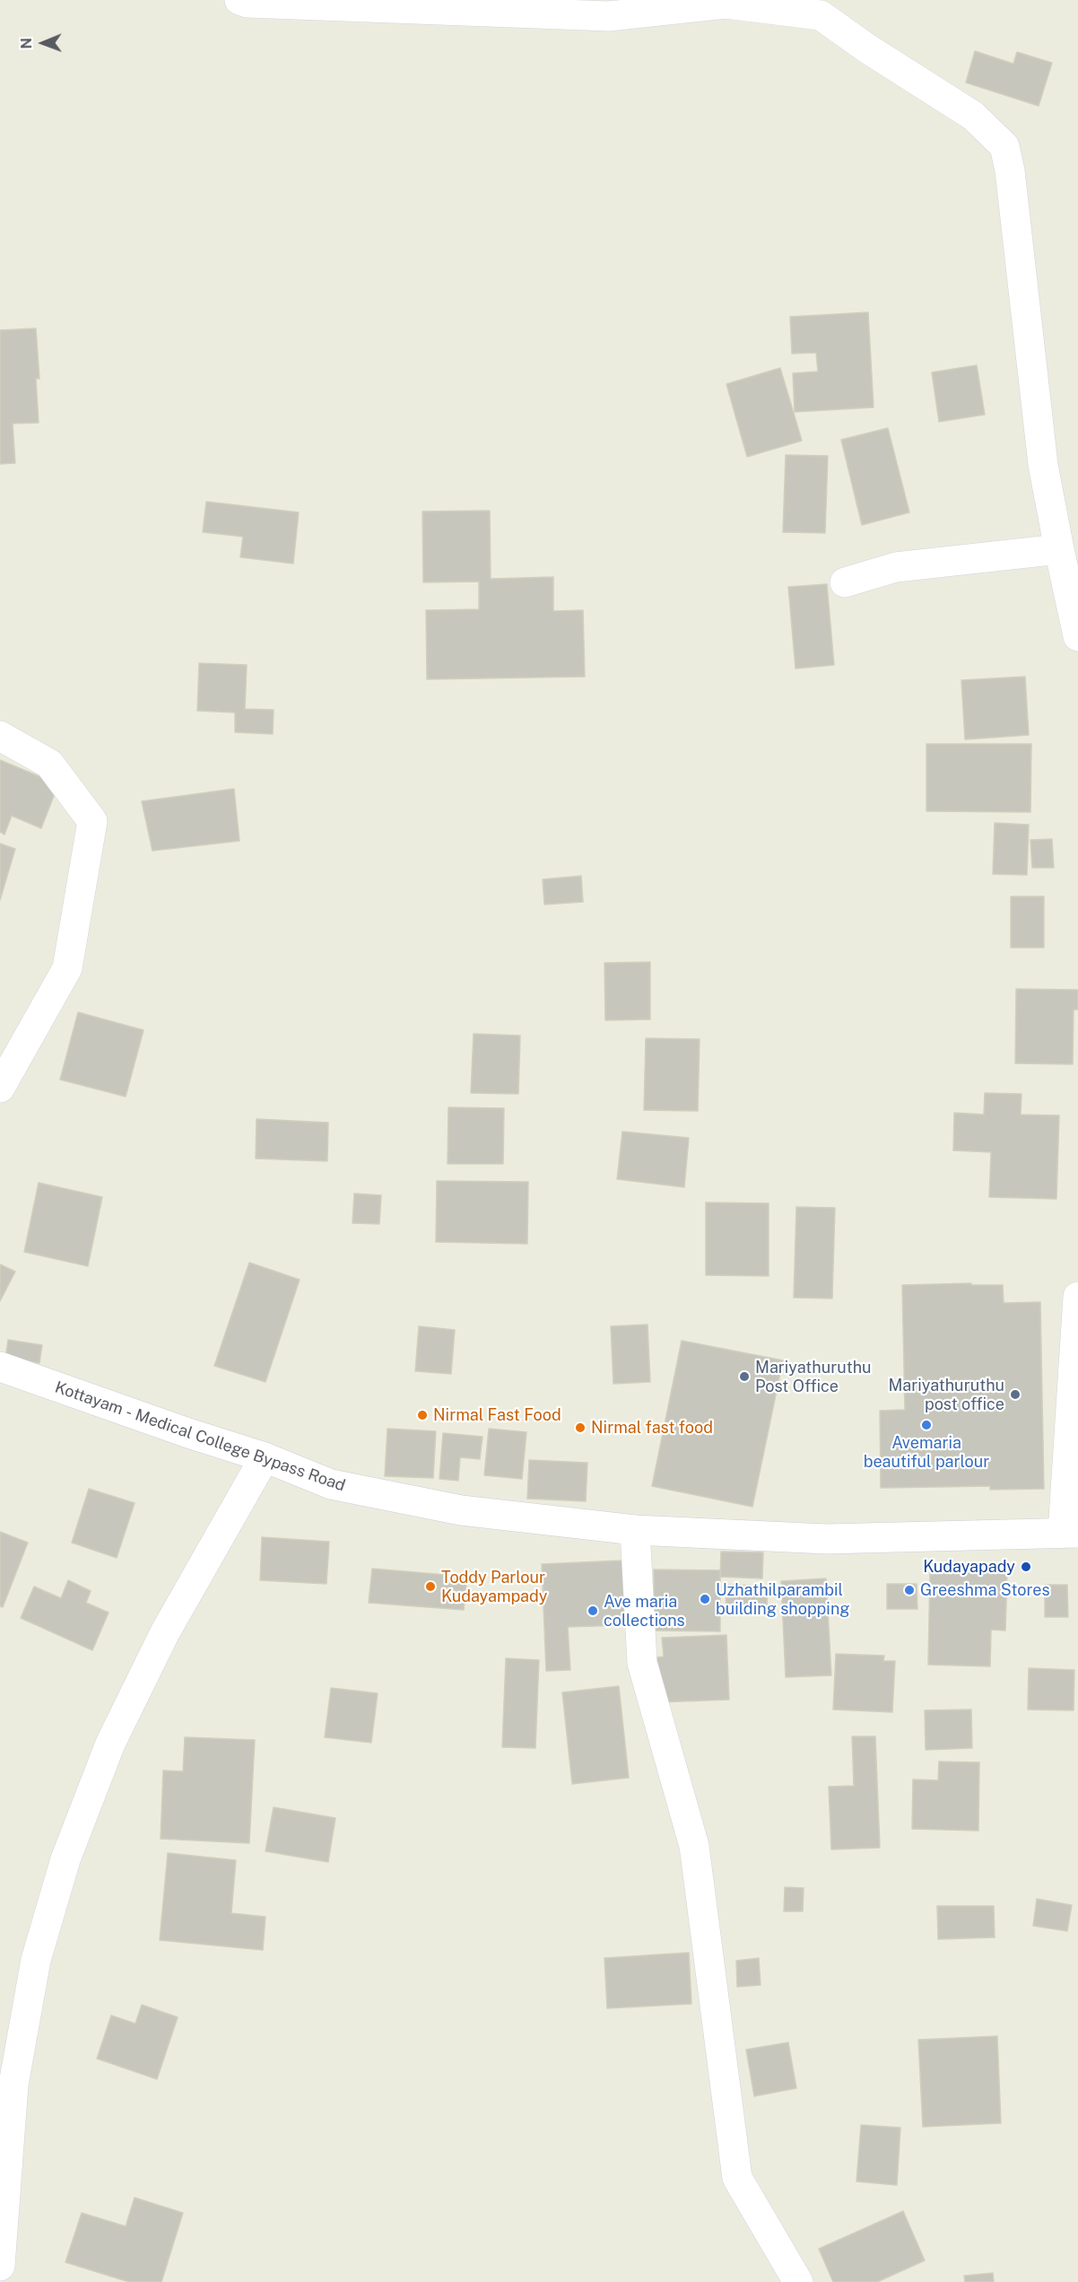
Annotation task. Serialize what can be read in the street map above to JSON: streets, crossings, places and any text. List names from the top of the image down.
{
  "streets": {
    "street": ["Kottayam - Medical College Bypass Road"]
  },
  "places": [
    "Mariyathuruthu Post Office",
    "Mariyathuruthu post office",
    "Nirmal Fast Food",
    "Avemaria beautiful parlour",
    "Nirmal fast food",
    "Kudayapady",
    "Toddy Parlour Kudayampady",
    "Greeshma Stores",
    "Uzhathilparambil building shopping",
    "Ave maria collections"
  ],
  "north": "left"
}
